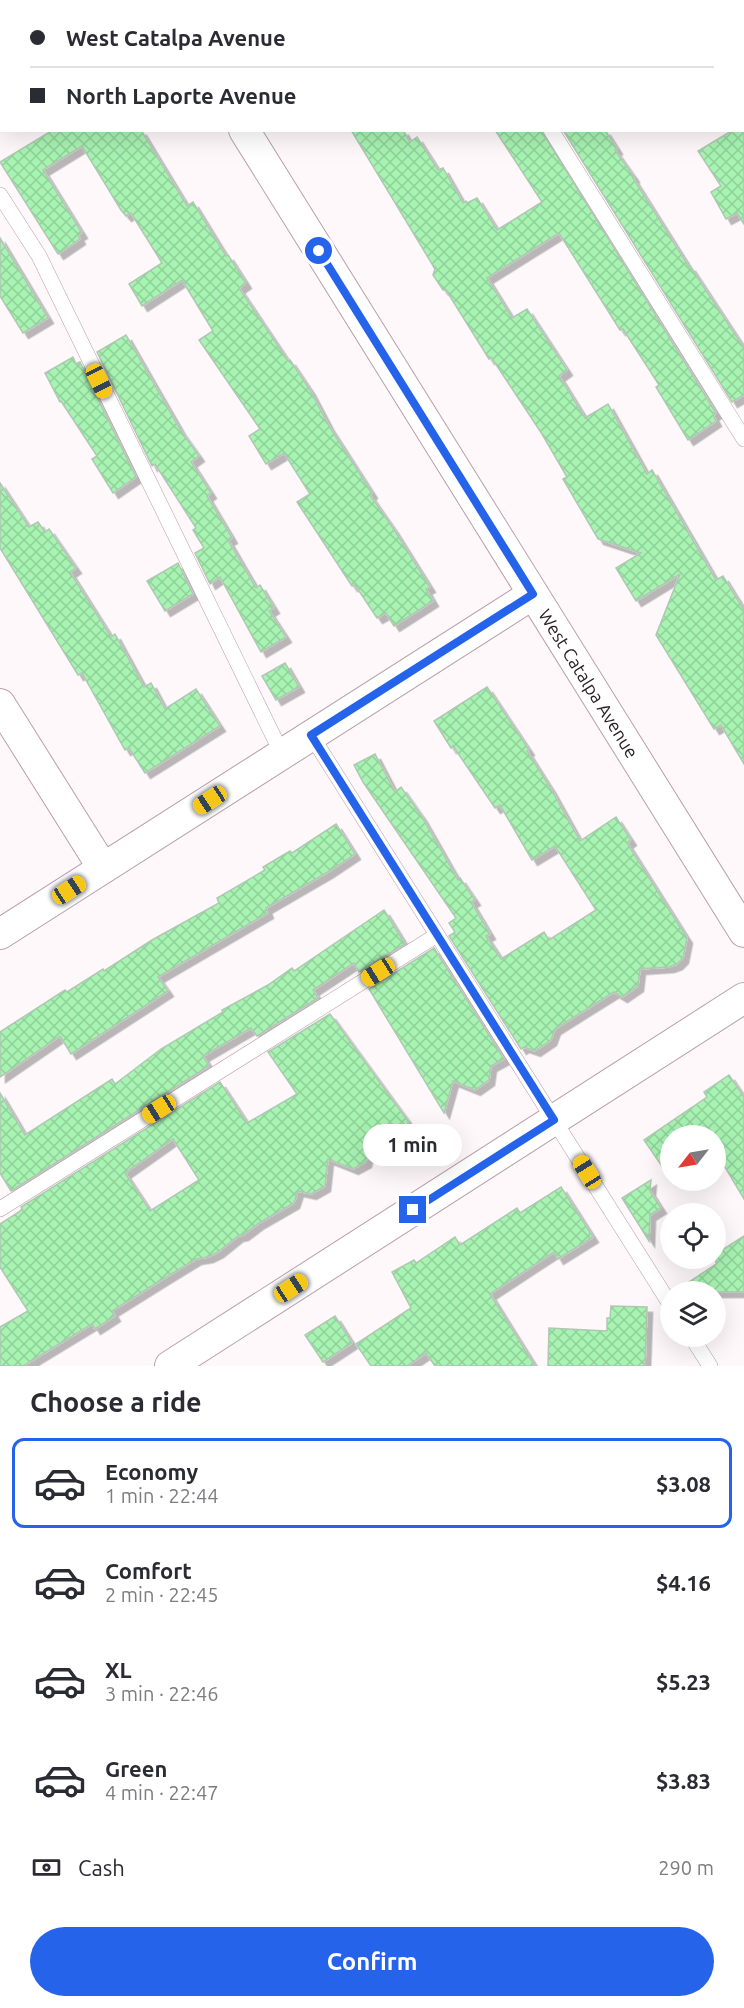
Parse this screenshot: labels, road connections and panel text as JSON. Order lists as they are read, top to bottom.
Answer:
{
  "streets": {
    "street": ["West Catalpa Avenue"]
  },
  "north": "bottom left",
  "page": {
    "banner": ["West Catalpa Avenue", "North Laporte Avenue"],
    "bubble": "1 min",
    "heading": "Choose a ride",
    "list": [
      {
        "name": "Economy",
        "note": "1 min · 22:44",
        "value": "$3.08"
      },
      {
        "name": "Comfort",
        "note": "2 min · 22:45",
        "value": "$4.16"
      },
      {
        "name": "XL",
        "note": "3 min · 22:46",
        "value": "$5.23"
      },
      {
        "name": "Green",
        "note": "4 min · 22:47",
        "value": "$3.83"
      }
    ],
    "pay": ["Cash", "290 m"],
    "buttons": "Confirm"
  }
}
